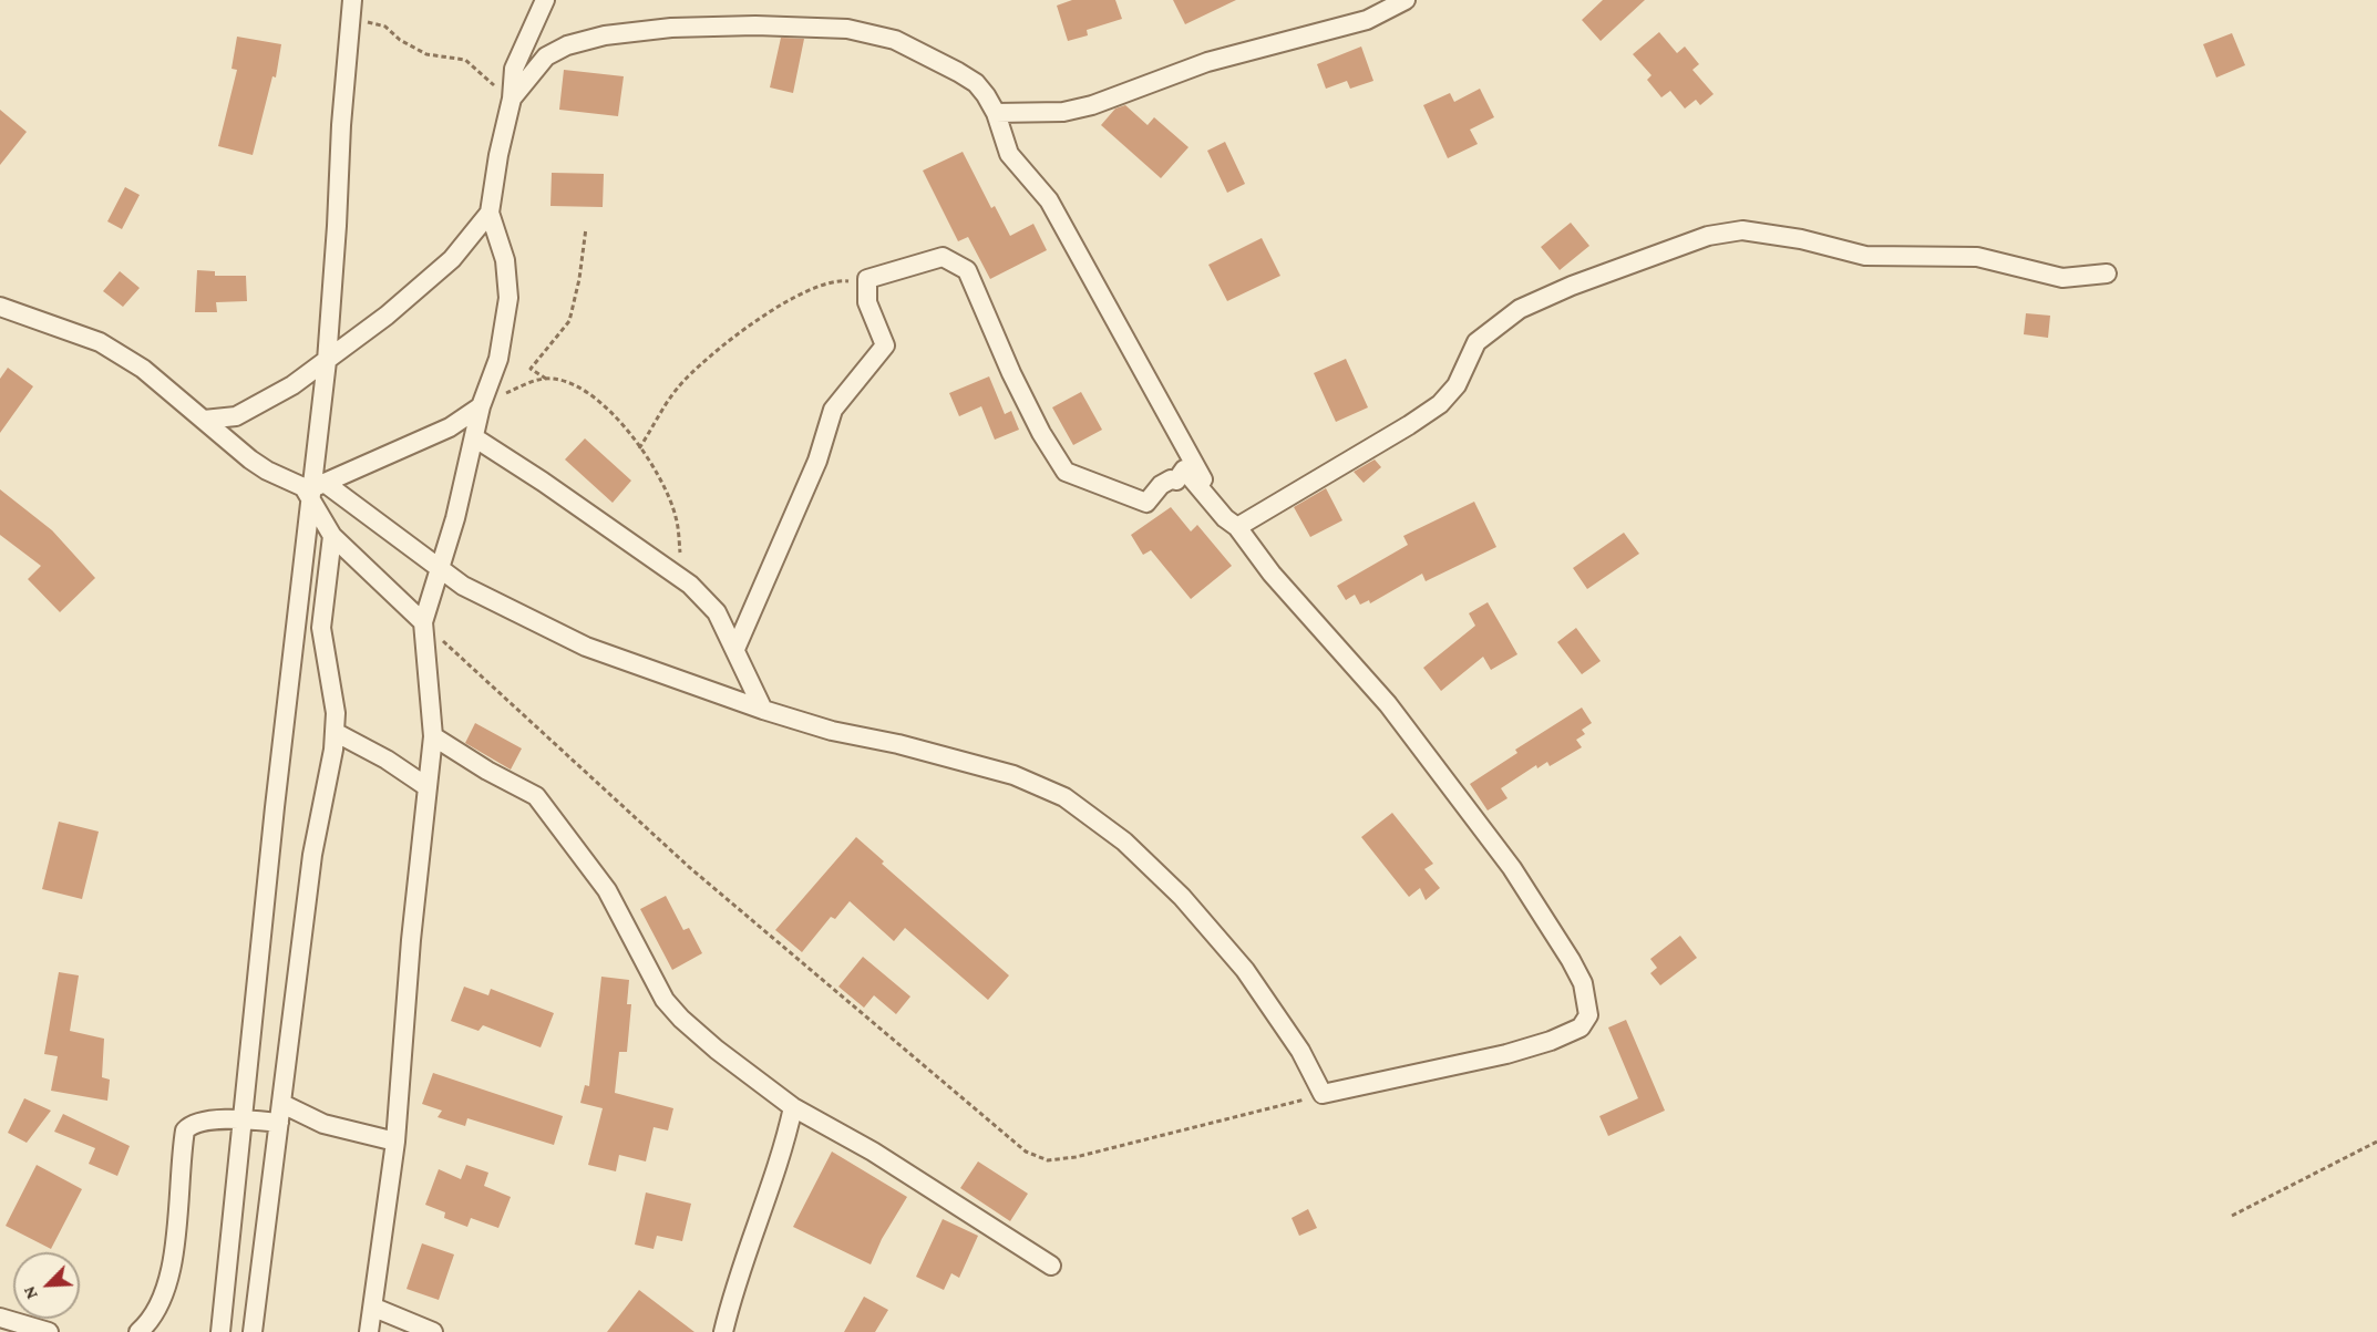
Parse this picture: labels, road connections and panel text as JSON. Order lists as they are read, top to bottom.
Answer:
{
  "north": "bottom left"
}
